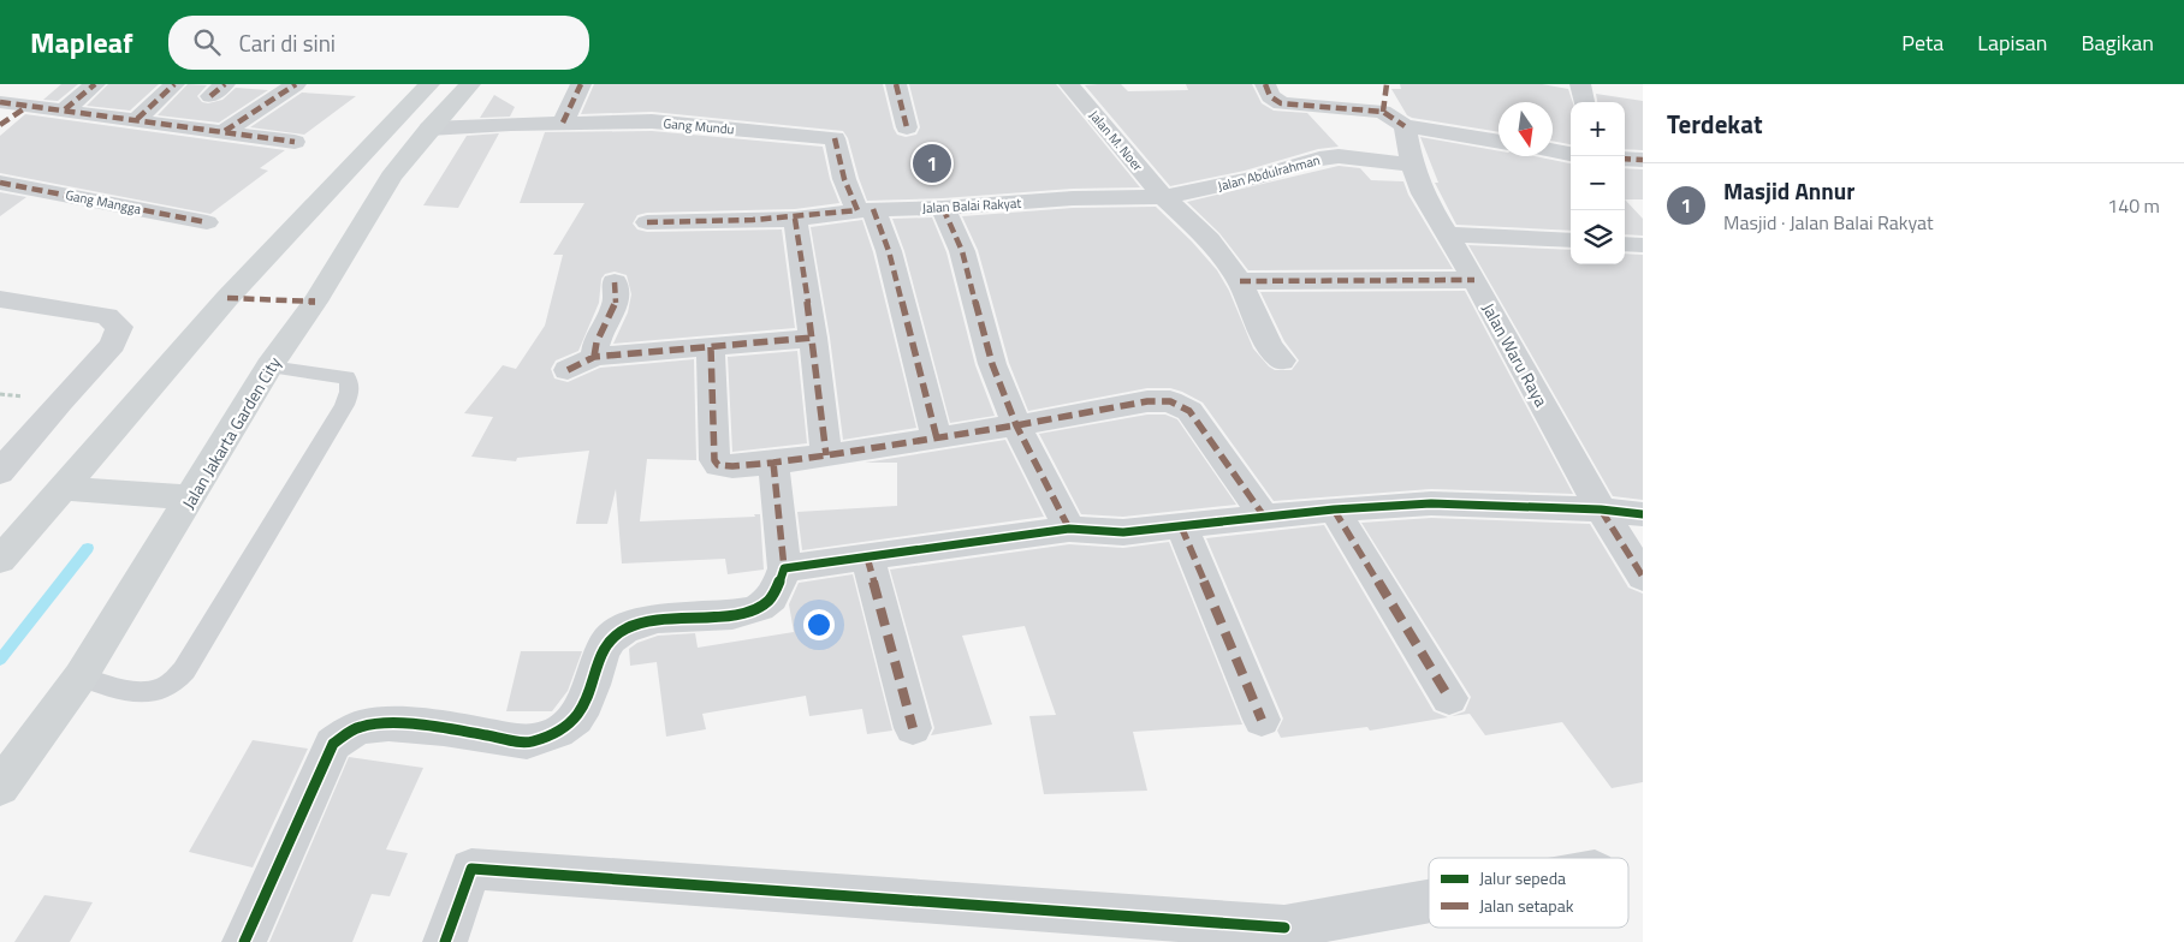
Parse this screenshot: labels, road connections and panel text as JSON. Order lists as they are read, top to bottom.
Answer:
{
  "streets": {
    "street": [
      "Gang Mundu",
      "Jalan M. Noer",
      "Jalan Abdulrahman",
      "Gang Mangga",
      "Jalan Balai Rakyat",
      "Jalan Waru Raya",
      "Jalan Jakarta Garden City"
    ]
  },
  "crossings": [
    ["Gang Mundu", "Jalan Balai Rakyat"],
    ["Gang Mundu", "Jalan Jakarta Garden City"],
    ["Jalan M. Noer", "Jalan Abdulrahman"],
    ["Jalan M. Noer", "Jalan Balai Rakyat"],
    ["Jalan Abdulrahman", "Jalan Balai Rakyat"],
    ["Jalan Abdulrahman", "Jalan Waru Raya"]
  ],
  "legend": ["Jalur sepeda", "Jalan setapak"],
  "north": "bottom",
  "page": {
    "header": "Mapleaf",
    "search": "Cari di sini",
    "nav": ["Peta", "Lapisan", "Bagikan"],
    "heading": "Terdekat",
    "map_buttons": ["+", "−"],
    "pins": "1",
    "list": [
      {
        "mark": "1",
        "name": "Masjid Annur",
        "note": "Masjid · Jalan Balai Rakyat",
        "value": "140 m"
      }
    ]
  }
}
